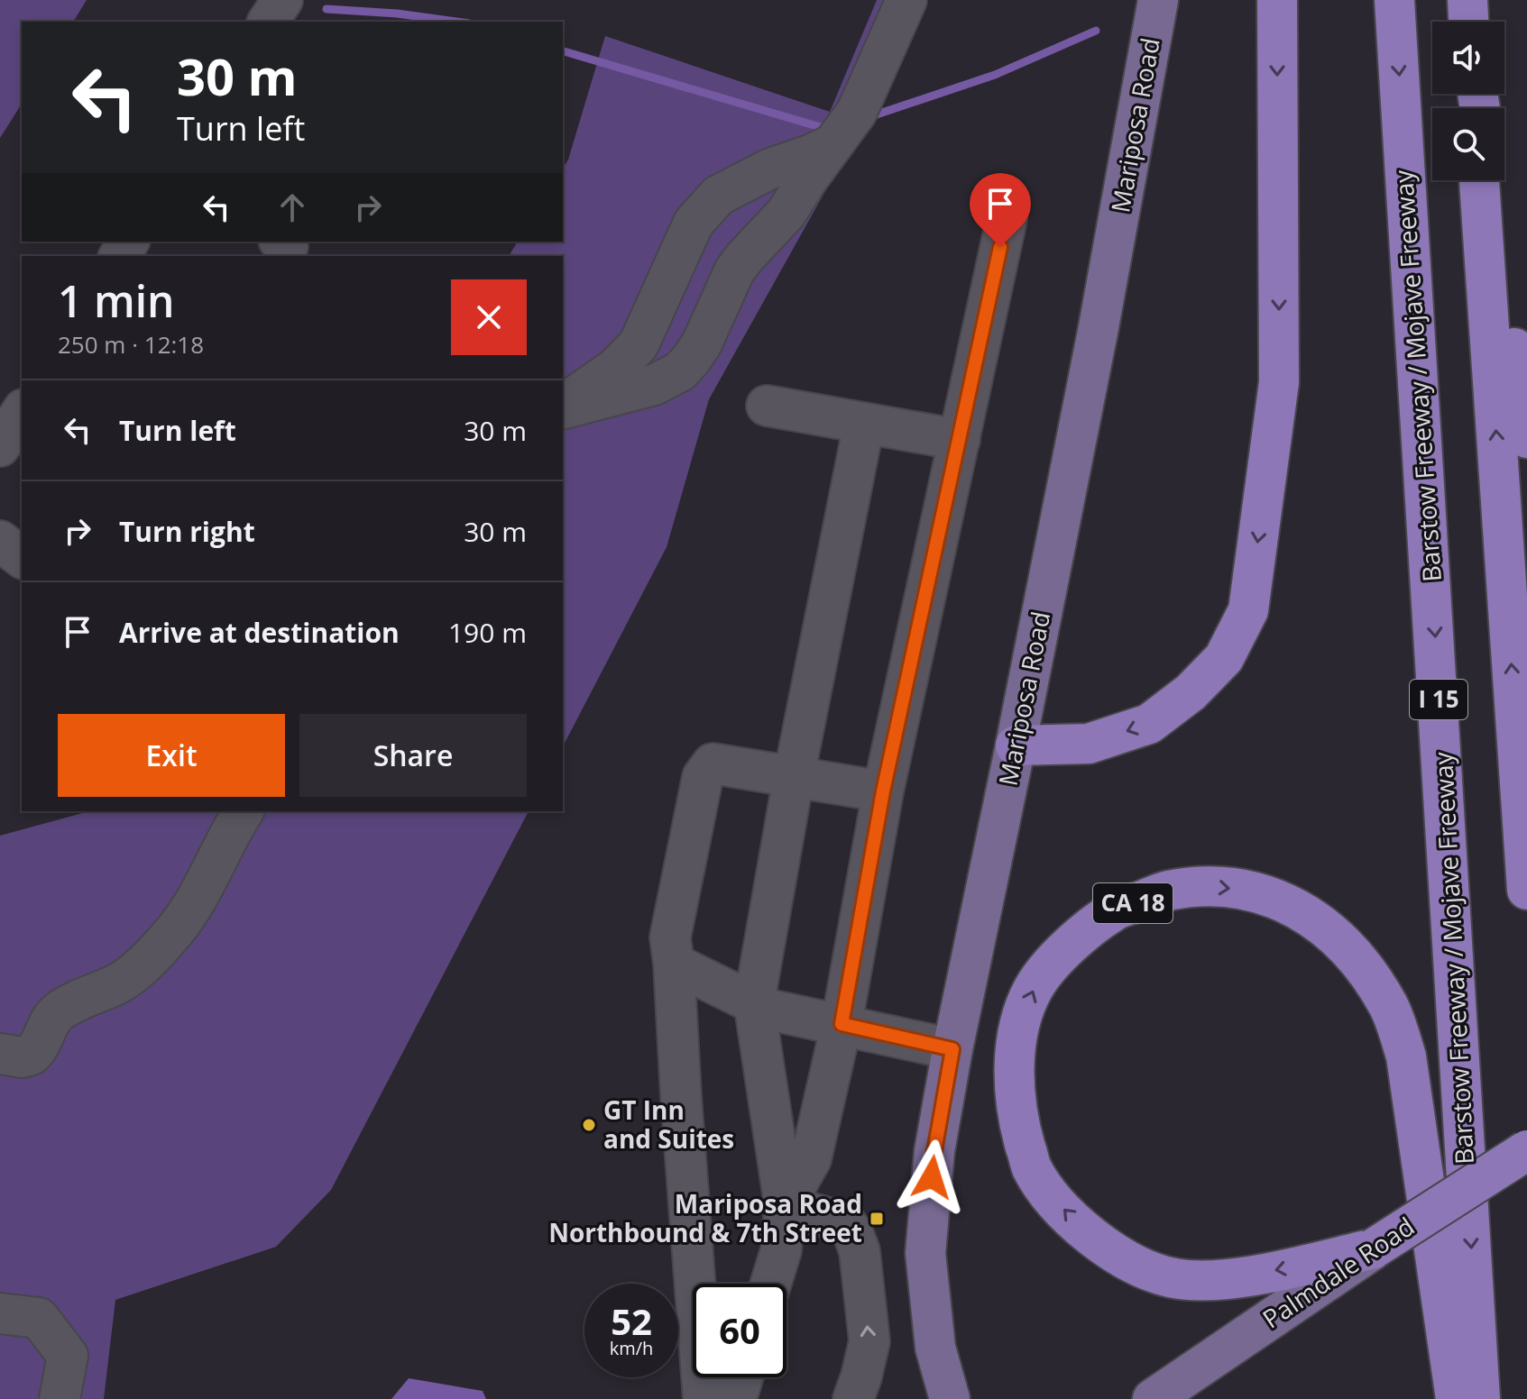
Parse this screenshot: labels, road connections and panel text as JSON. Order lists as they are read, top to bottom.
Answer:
{
  "streets": {
    "highway": [
      "Barstow Freeway / Mojave Freeway",
      "I 15",
      "CA 18",
      "Palmdale Road"
    ],
    "main road": ["Mariposa Road"]
  },
  "crossings": [
    ["CA 18", "Palmdale Road"]
  ],
  "places": {
    "other": ["GT Inn and Suites"],
    "transit": ["Mariposa Road Northbound & 7th Street"]
  },
  "page": {
    "turn": ["30 m", "Turn left"],
    "heading": ["1 min", "250 m · 12:18"],
    "list": [
      {
        "name": "Turn left",
        "value": "30 m"
      },
      {
        "name": "Turn right",
        "value": "30 m"
      },
      {
        "name": "Arrive at destination",
        "value": "190 m"
      }
    ],
    "buttons": ["Exit", "Share"],
    "speed": "52 km/h",
    "limit": "60"
  }
}
